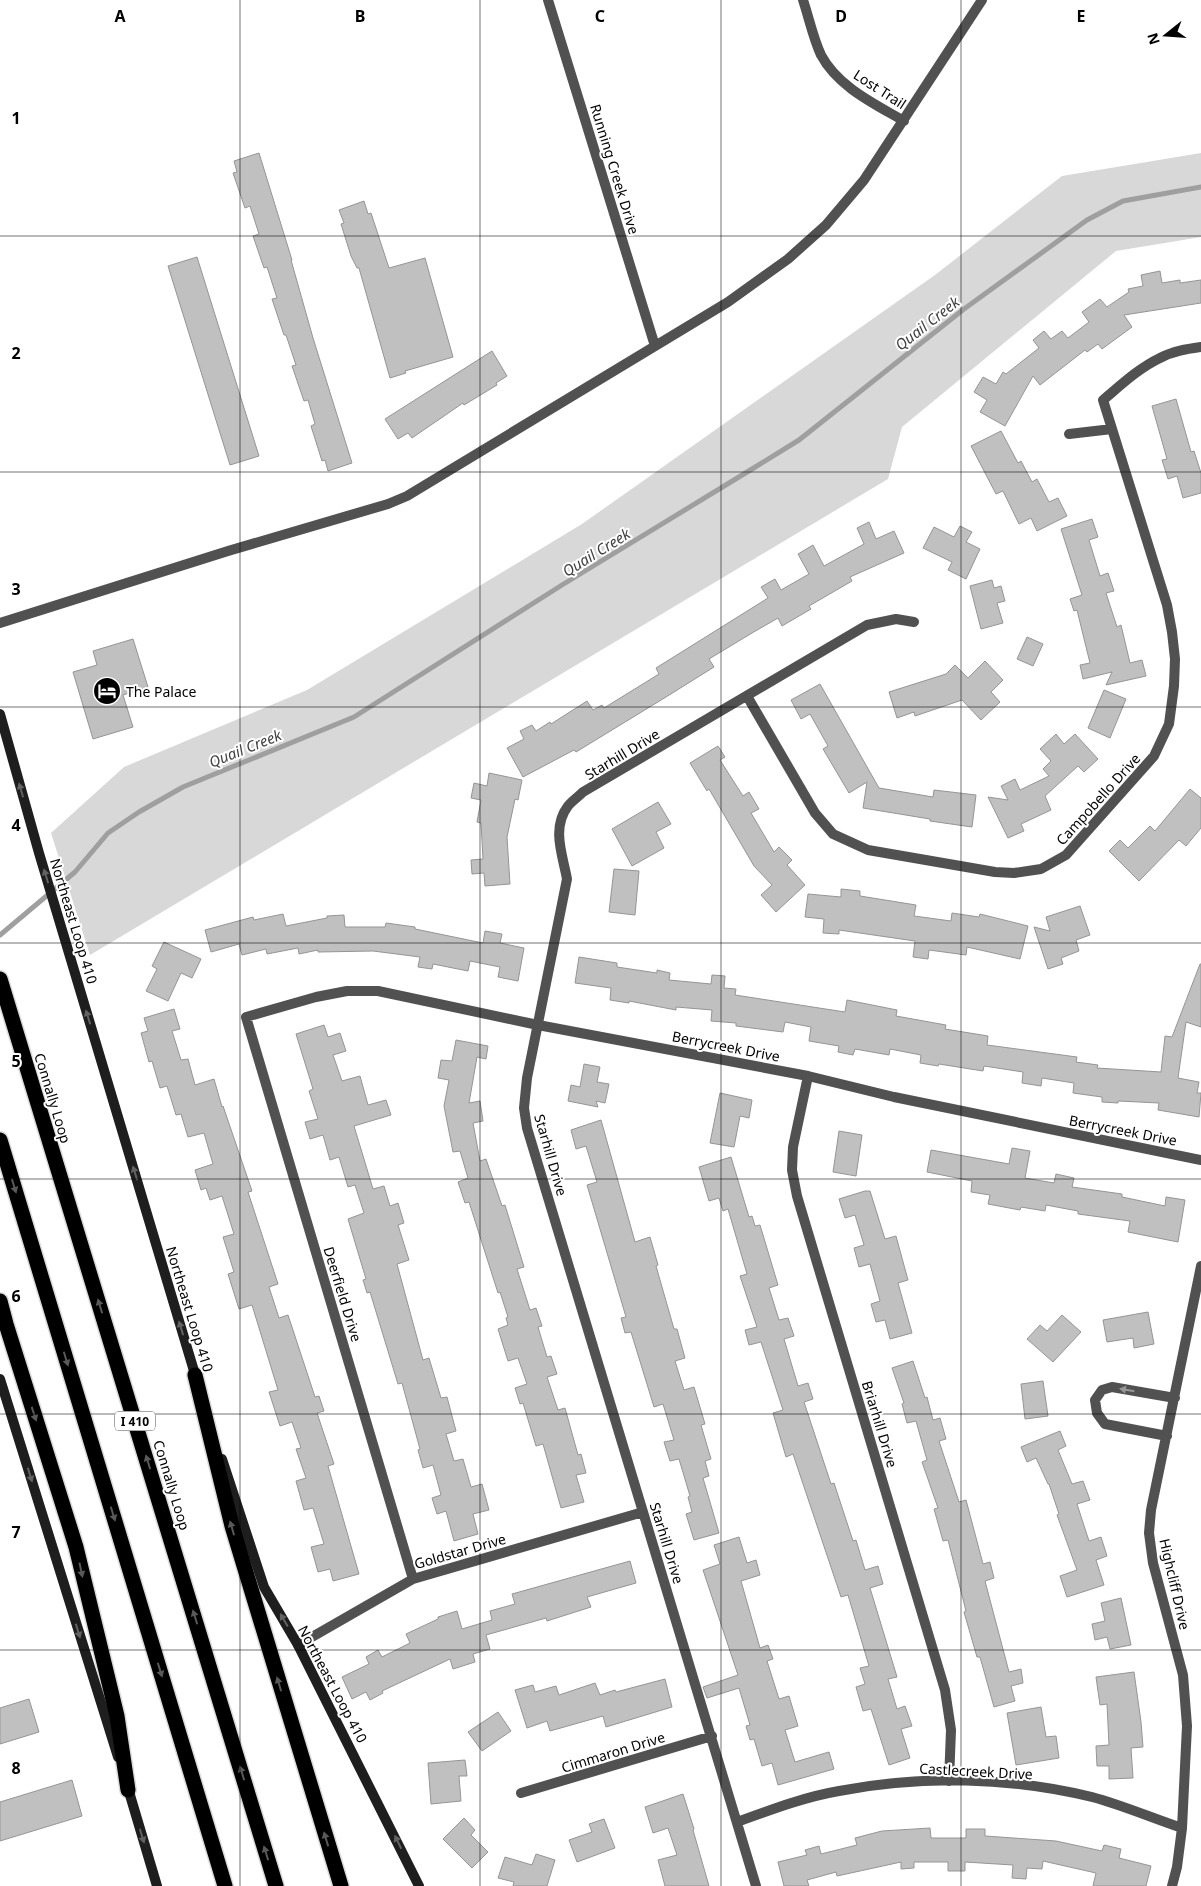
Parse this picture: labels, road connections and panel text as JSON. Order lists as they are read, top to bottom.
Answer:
{
  "streets": {
    "highway": ["Connally Loop", "I 410"],
    "main road": ["Northeast Loop 410"],
    "street": [
      "Lost Trail",
      "Running Creek Drive",
      "Starhill Drive",
      "Campobello Drive",
      "Berrycreek Drive",
      "Deerfield Drive",
      "Briarhill Drive",
      "Goldstar Drive",
      "Highcliff Drive",
      "Cimmaron Drive",
      "Castlecreek Drive"
    ]
  },
  "crossings": [
    ["Starhill Drive", "Campobello Drive"],
    ["Starhill Drive", "Berrycreek Drive"],
    ["Starhill Drive", "Goldstar Drive"],
    ["Starhill Drive", "Cimmaron Drive"],
    ["Starhill Drive", "Castlecreek Drive"],
    ["Northeast Loop 410", "Goldstar Drive"],
    ["Berrycreek Drive", "Deerfield Drive"],
    ["Berrycreek Drive", "Briarhill Drive"],
    ["Deerfield Drive", "Goldstar Drive"],
    ["Briarhill Drive", "Castlecreek Drive"],
    ["Highcliff Drive", "Castlecreek Drive"]
  ],
  "one_way": ["Northeast Loop 410"],
  "water": ["Quail Creek"],
  "places": {
    "hotel": ["The Palace"]
  },
  "north": "left",
  "grid": {
    "columns": [
      "A",
      "B",
      "C",
      "D",
      "E"
    ],
    "rows": [
      "1",
      "2",
      "3",
      "4",
      "5",
      "6",
      "7",
      "8"
    ]
  }
}
